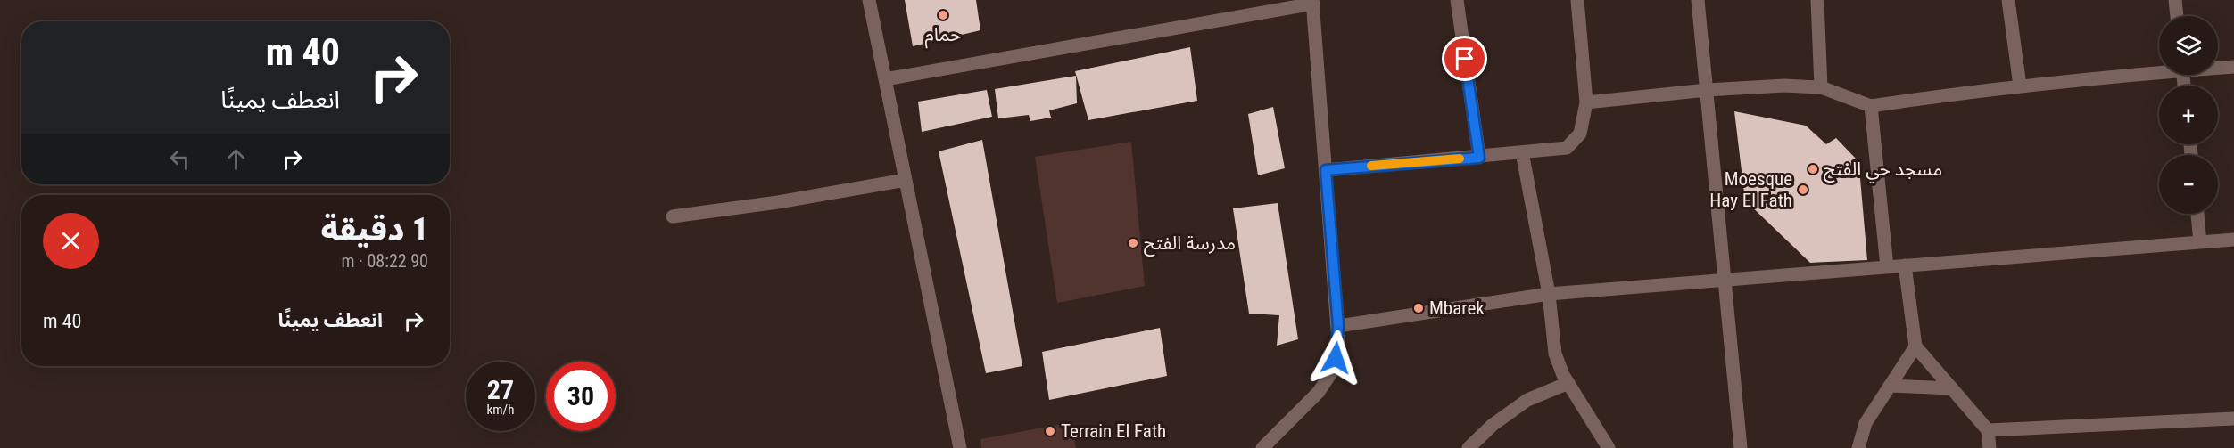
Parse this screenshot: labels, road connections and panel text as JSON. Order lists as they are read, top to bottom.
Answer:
{
  "places": [
    "حمام",
    "مسجد حي الفتح",
    "Moesque Hay El Fath",
    "مدرسة الفتح",
    "Mbarek",
    "Terrain El Fath"
  ],
  "page": {
    "map_buttons": ["+", "−"],
    "turn": ["40 m", "انعطف يمينًا"],
    "heading": ["1 دقيقة", "90 m · 08:22"],
    "list": [
      {
        "name": "انعطف يمينًا",
        "value": "40 m"
      }
    ],
    "speed": "27 km/h",
    "limit": "30"
  }
}
